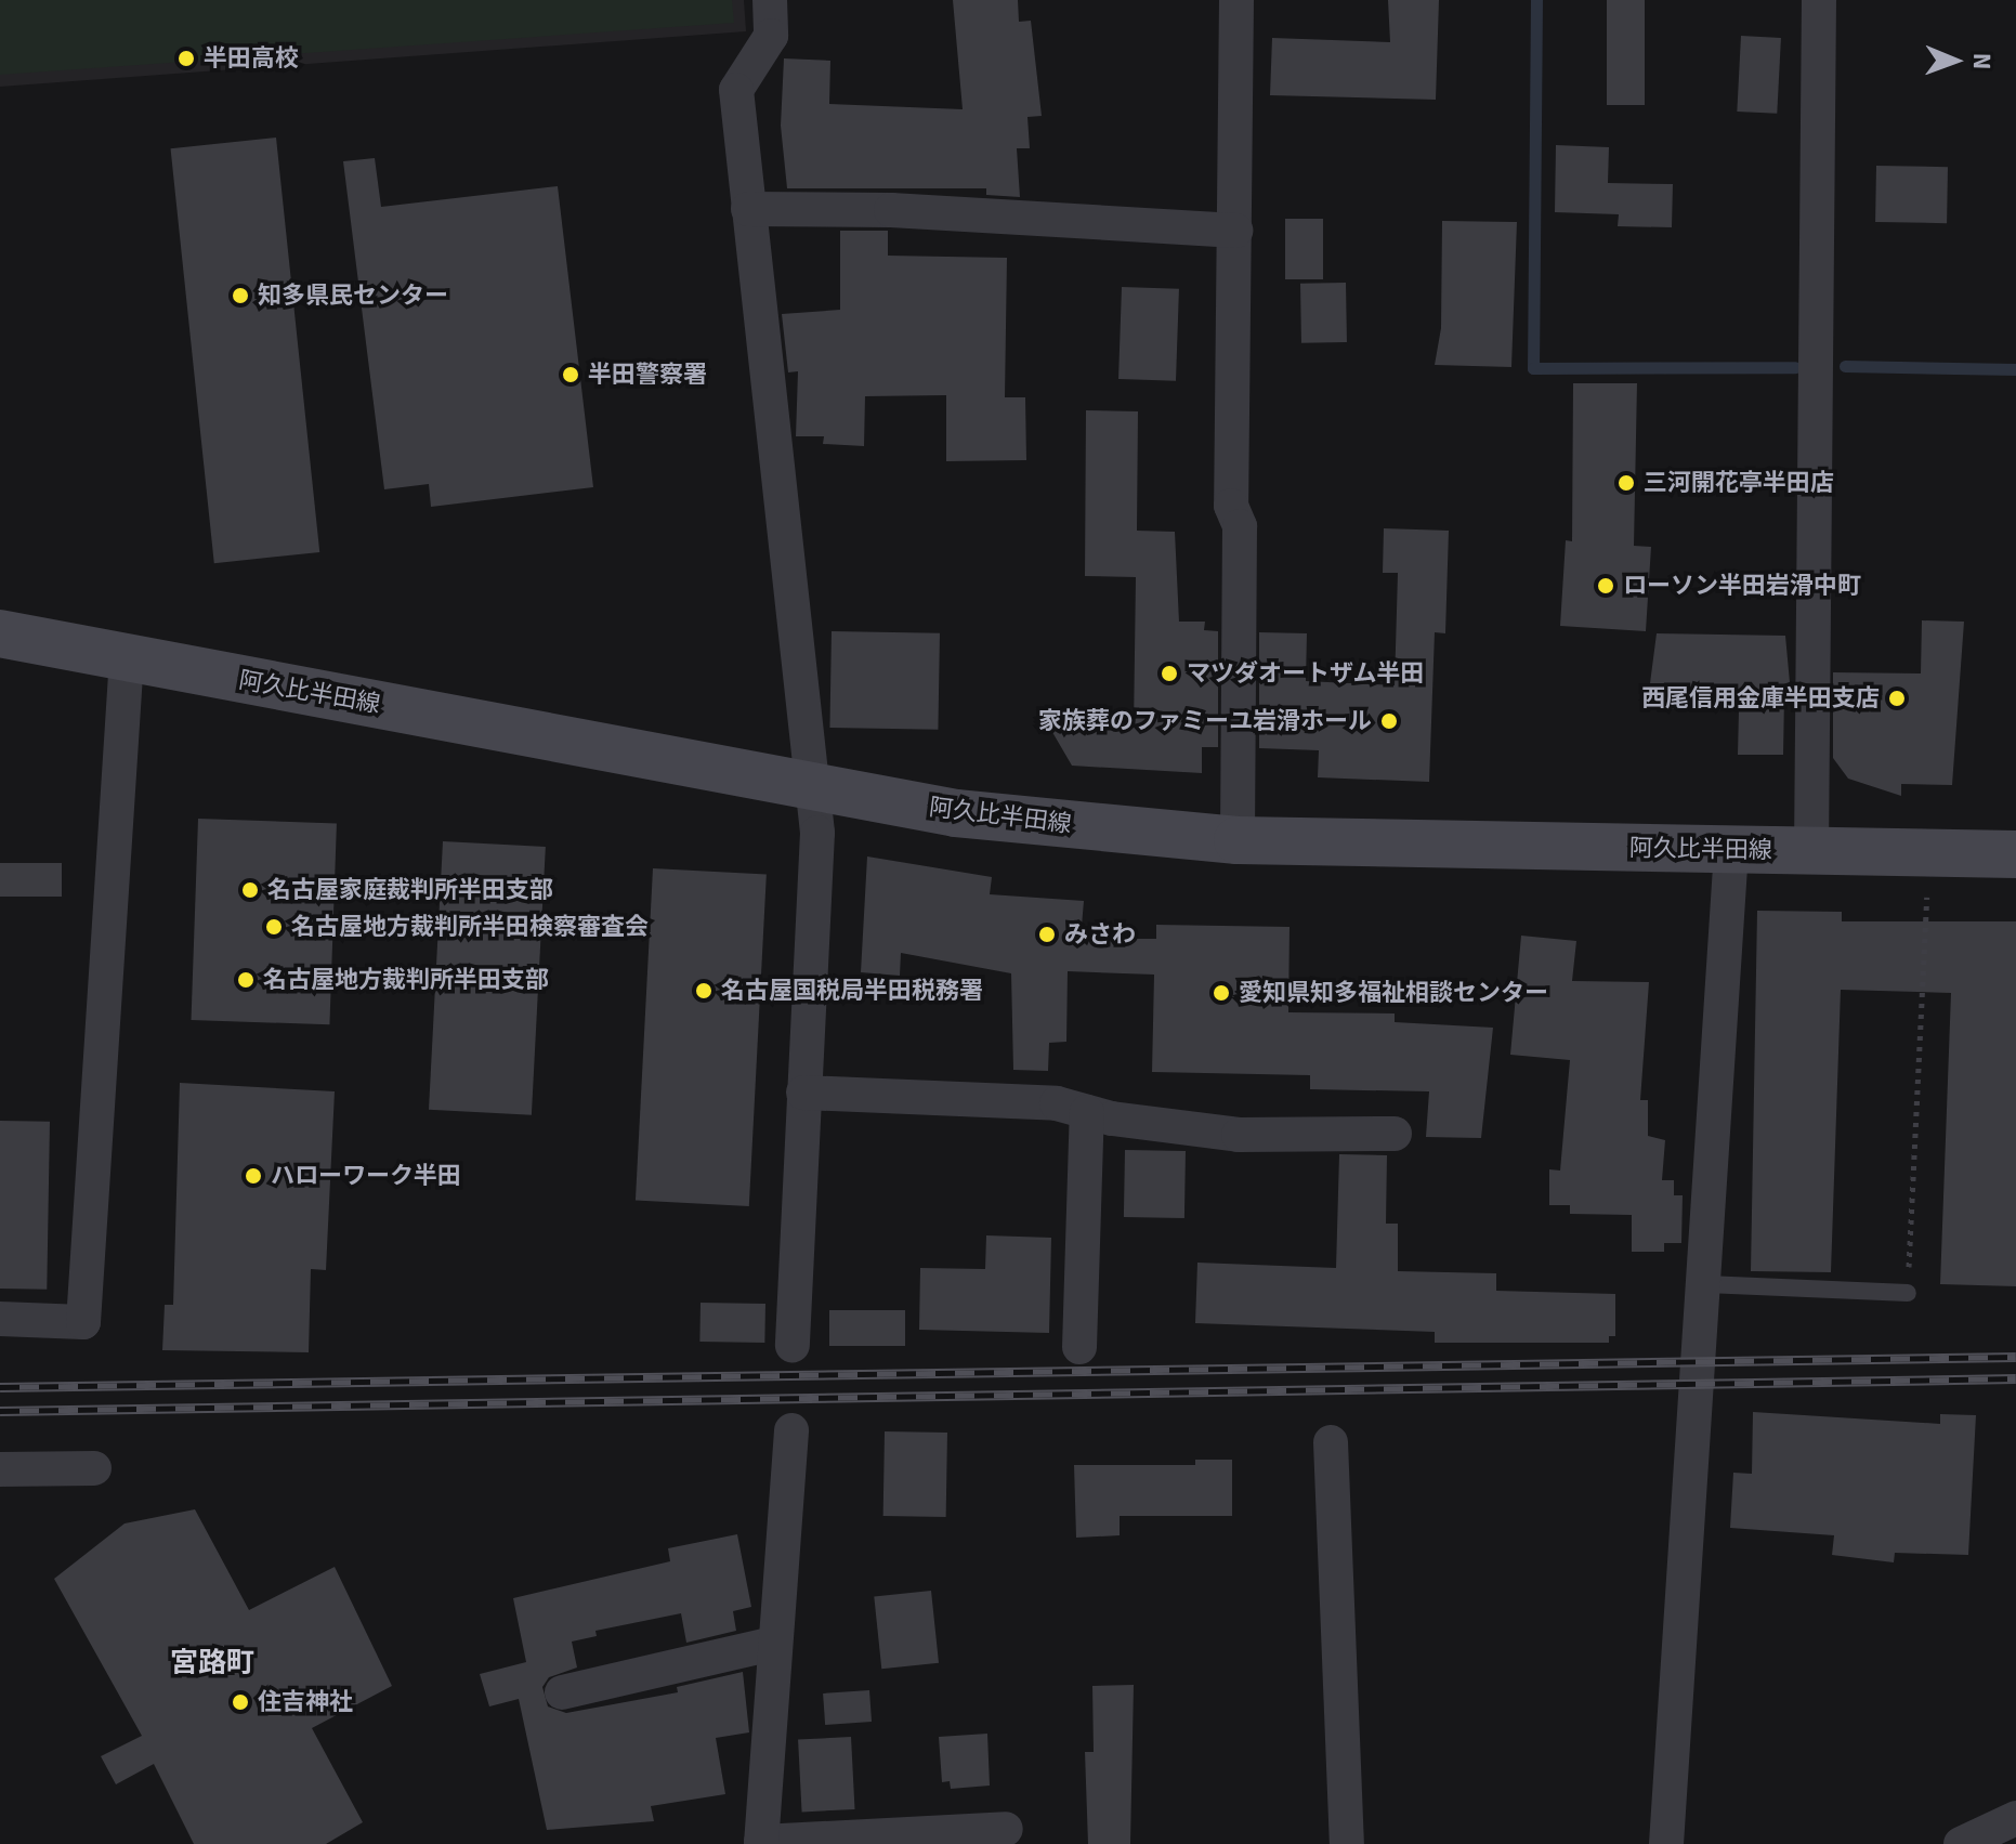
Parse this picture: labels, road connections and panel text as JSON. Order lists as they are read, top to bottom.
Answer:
{
  "streets": {
    "main road": ["阿久比半田線"]
  },
  "districts": ["宮路町"],
  "places": [
    "半田高校",
    "知多県民センター",
    "半田警察署",
    "三河開花亭半田店",
    "ローソン半田岩滑中町",
    "マツダオートザム半田",
    "西尾信用金庫半田支店",
    "家族葬のファミーユ岩滑ホール",
    "名古屋家庭裁判所半田支部",
    "名古屋地方裁判所半田検察審査会",
    "みさわ",
    "名古屋地方裁判所半田支部",
    "名古屋国税局半田税務署",
    "愛知県知多福祉相談センター",
    "ハローワーク半田",
    "住吉神社"
  ],
  "north": "right"
}
